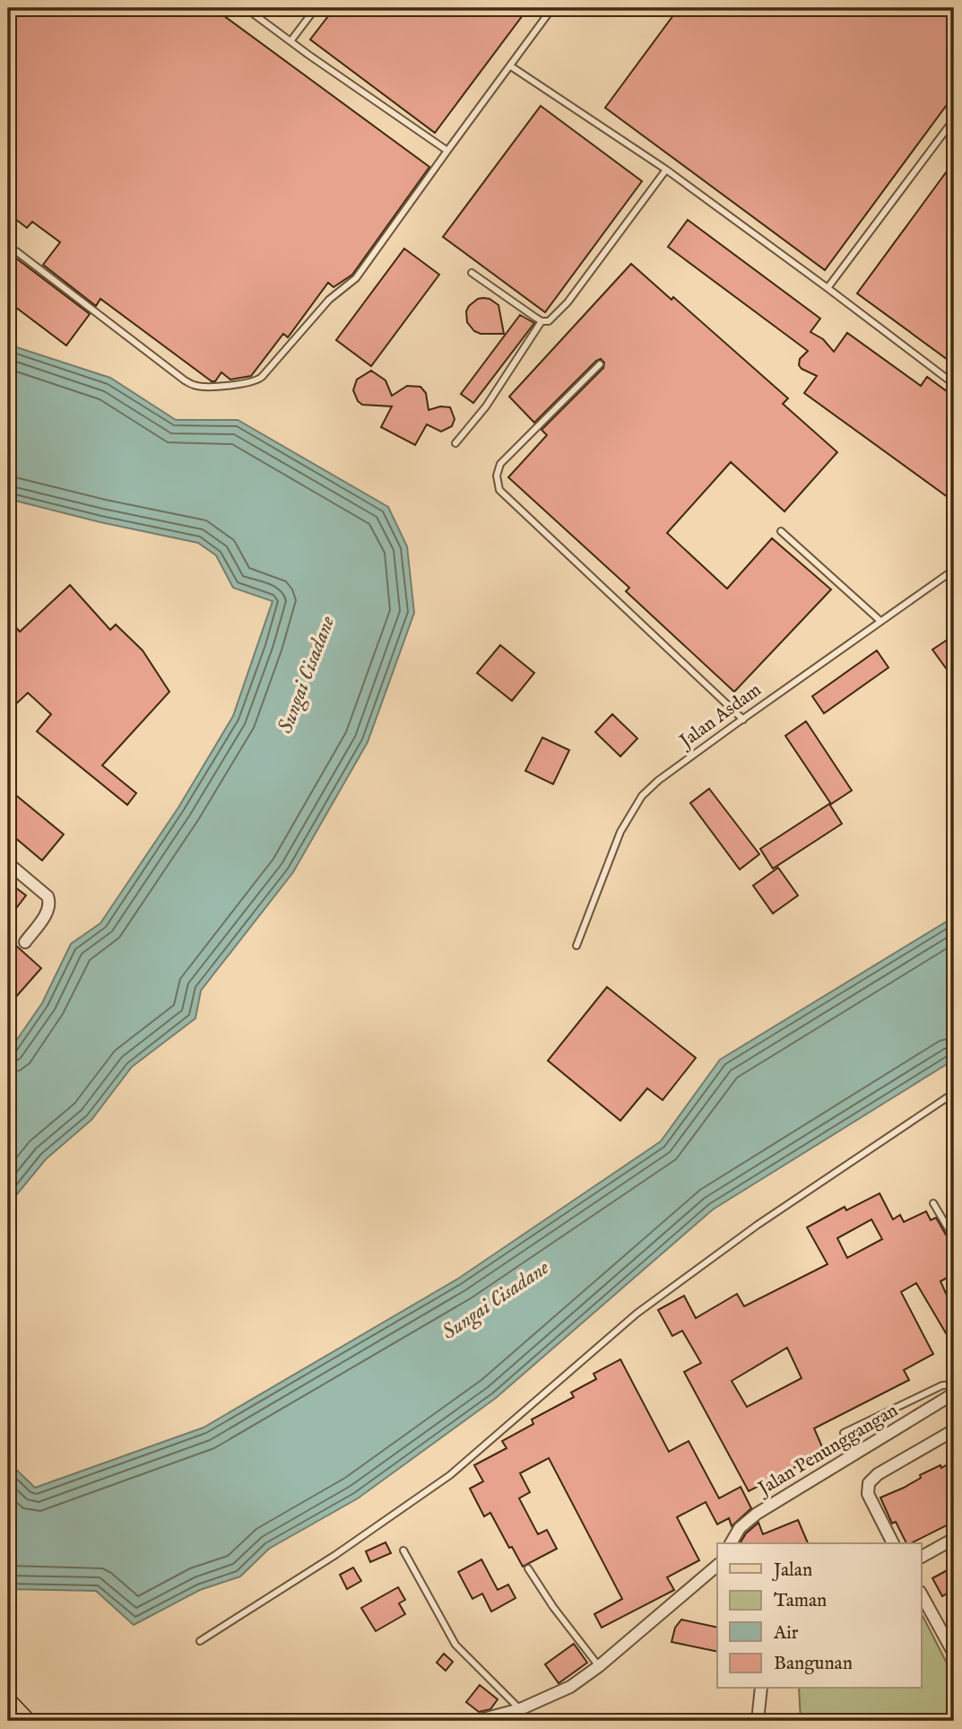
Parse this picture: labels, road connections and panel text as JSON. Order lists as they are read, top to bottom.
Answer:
{
  "streets": {
    "street": ["Jalan Penunggangan"],
    "lane": ["Jalan Asdam"]
  },
  "water": ["Sungai Cisadane"],
  "legend": [
    "Jalan",
    "Taman",
    "Air",
    "Bangunan"
  ]
}
